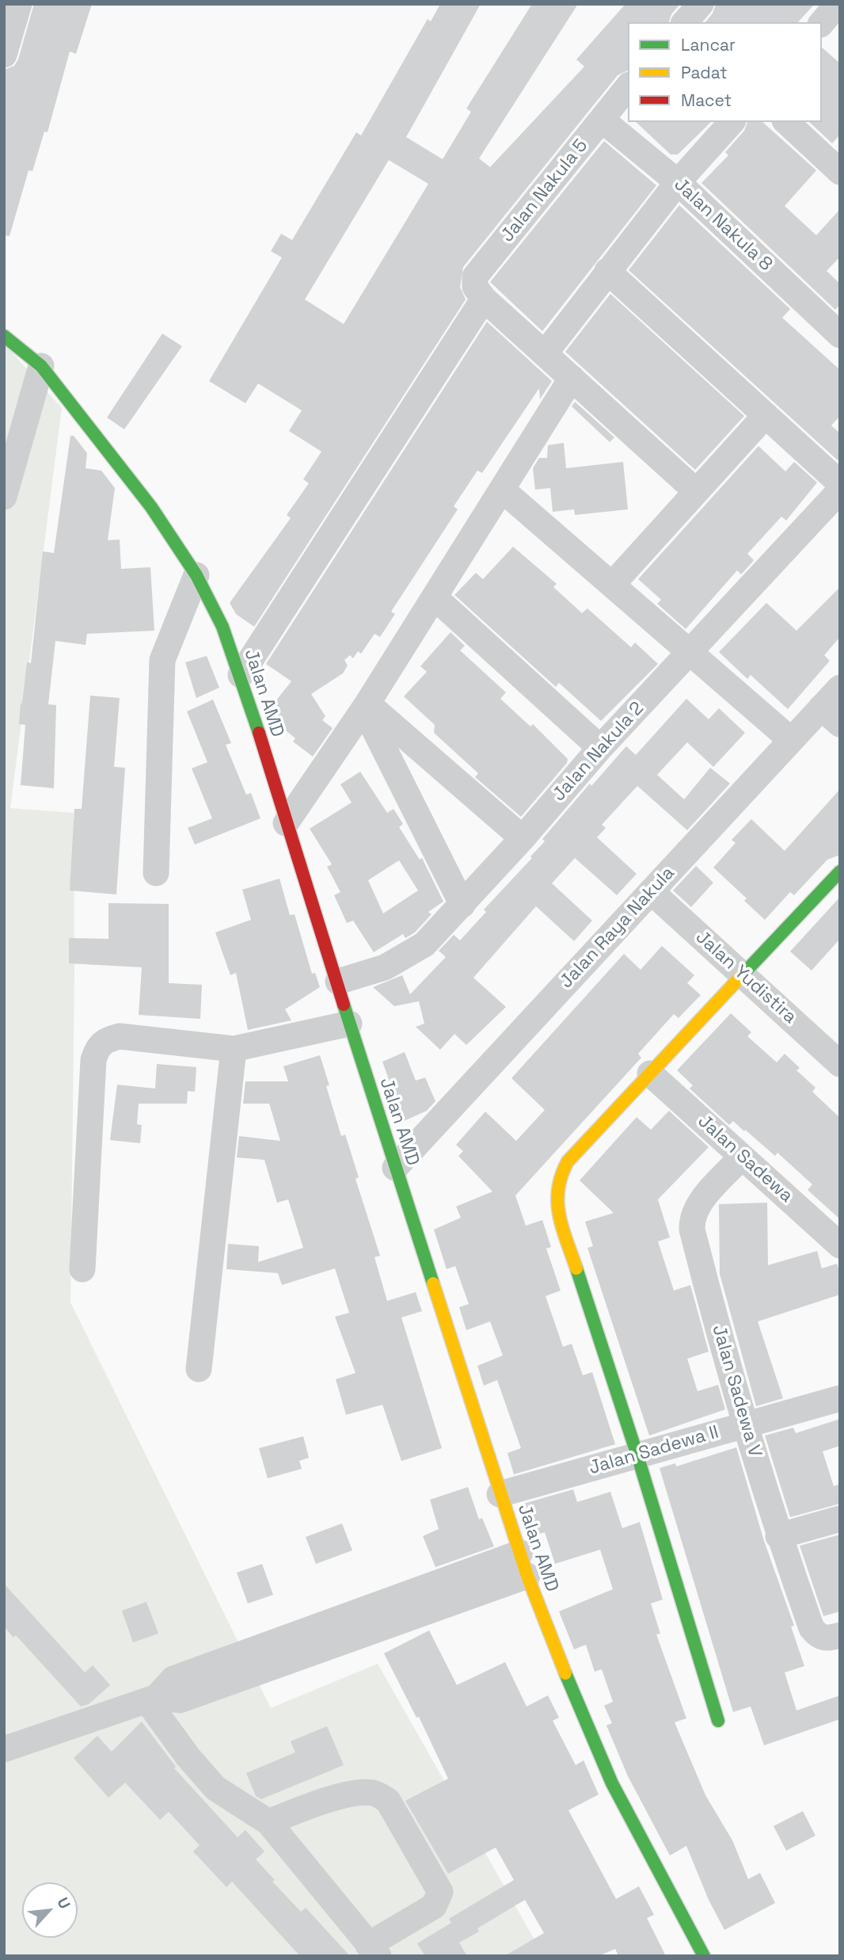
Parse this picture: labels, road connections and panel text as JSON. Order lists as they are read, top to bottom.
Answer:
{
  "streets": {
    "street": [
      "Jalan Nakula 5",
      "Jalan Nakula 8",
      "Jalan AMD",
      "Jalan Nakula 2",
      "Jalan Raya Nakula",
      "Jalan Yudistira",
      "Jalan Sadewa",
      "Jalan Sadewa V",
      "Jalan Sadewa II"
    ]
  },
  "crossings": [
    ["Jalan Nakula 5", "Jalan Nakula 8"],
    ["Jalan AMD", "Jalan Nakula 2"],
    ["Jalan AMD", "Jalan Raya Nakula"],
    ["Jalan AMD", "Jalan Sadewa II"],
    ["Jalan Raya Nakula", "Jalan Yudistira"],
    ["Jalan Sadewa", "Jalan Sadewa V"],
    ["Jalan Sadewa V", "Jalan Sadewa II"]
  ],
  "legend": ["Lancar", "Padat", "Macet"],
  "north": "top right"
}
